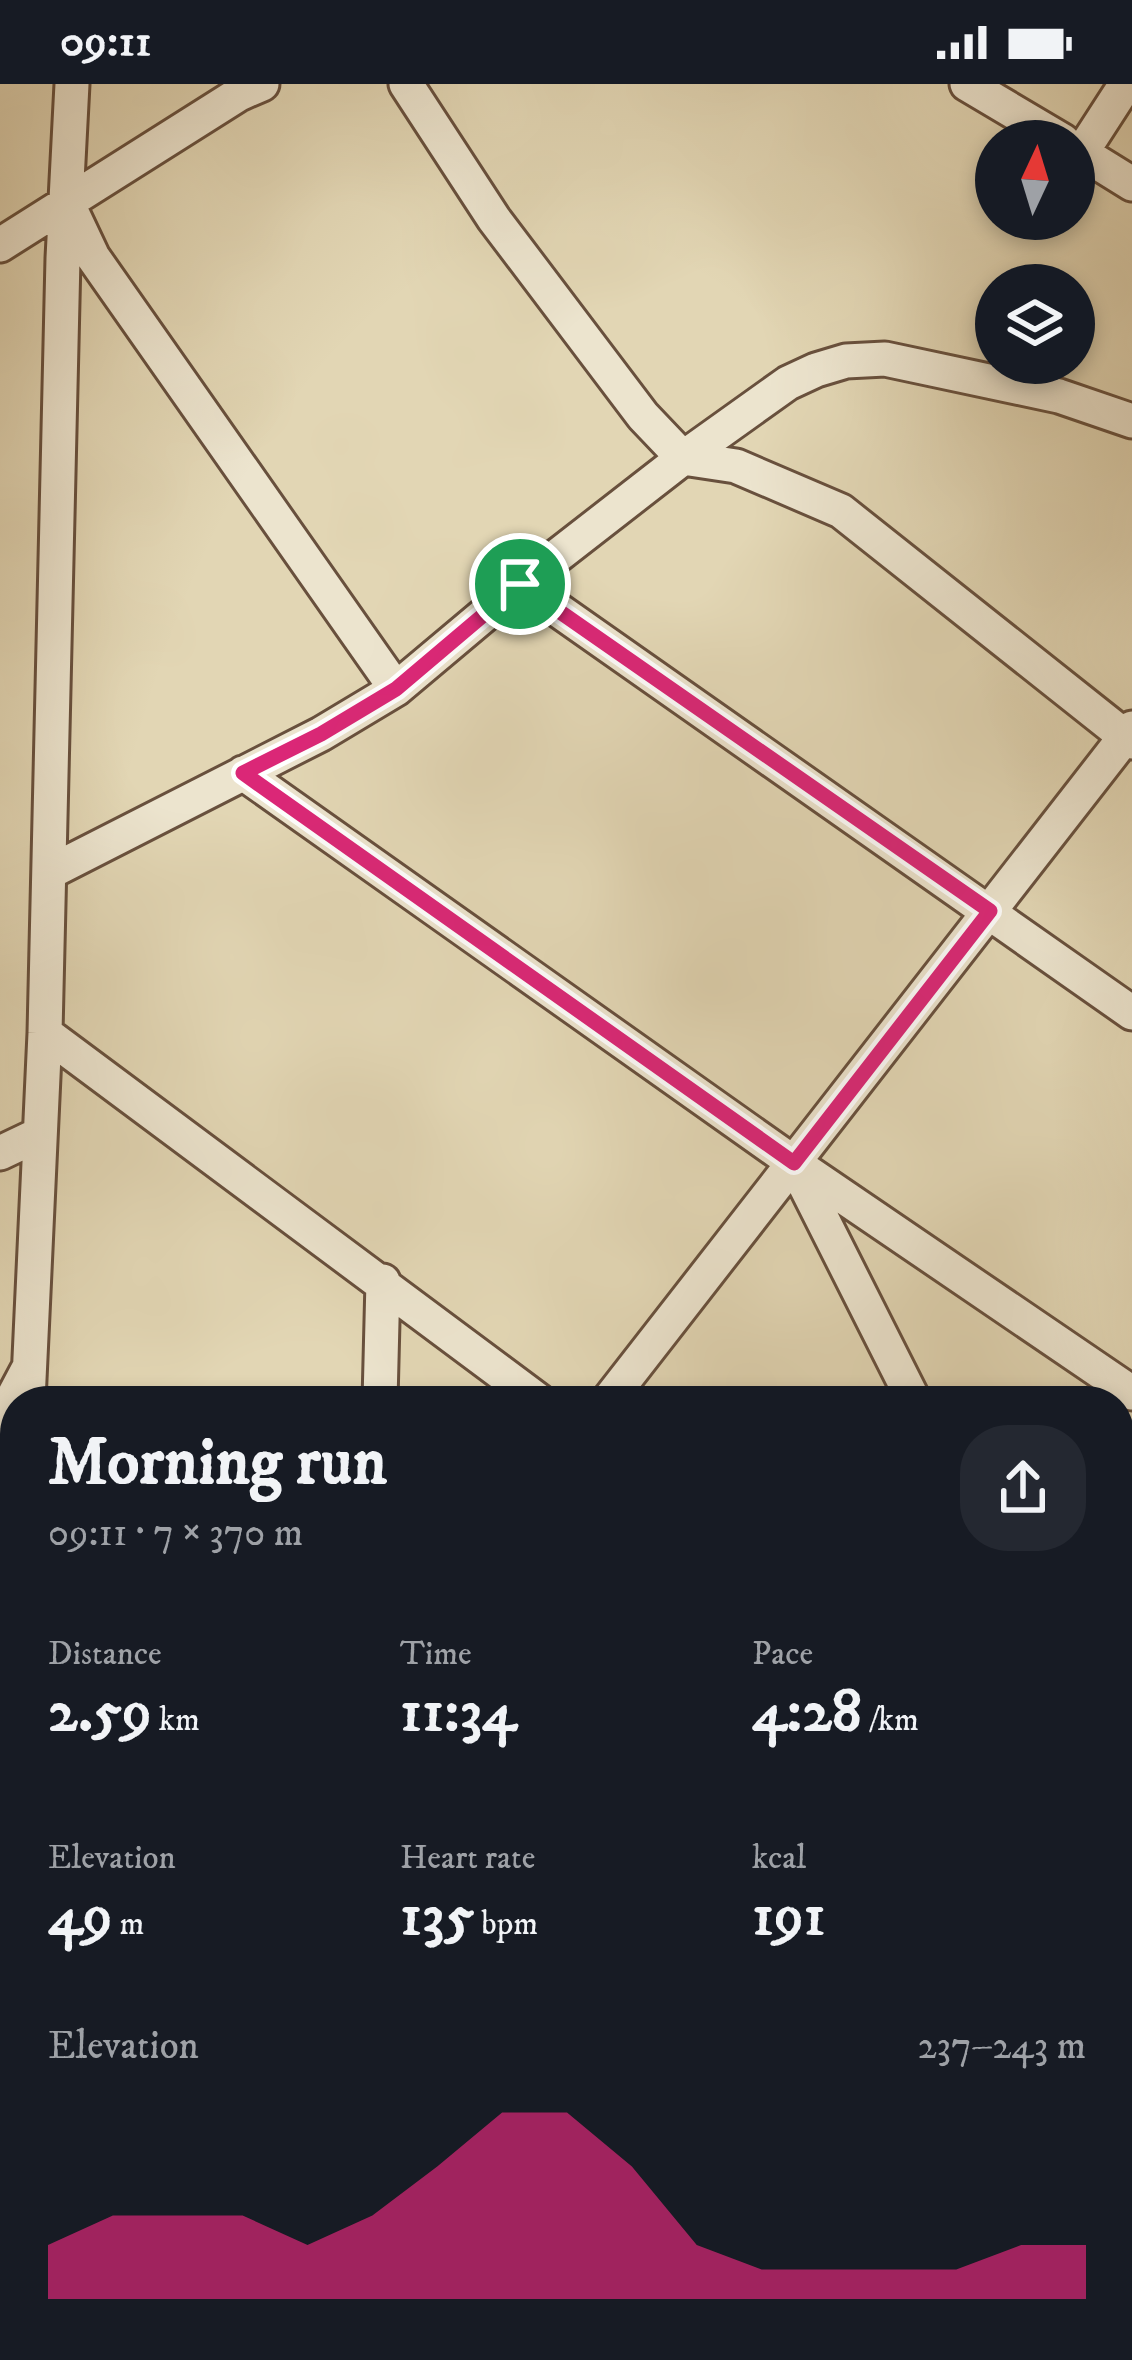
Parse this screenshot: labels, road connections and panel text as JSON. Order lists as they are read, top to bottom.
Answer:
{
  "north": "top",
  "page": {
    "status": "09:11",
    "heading": ["Morning run", "09:11 · 7 × 370 m"],
    "stats": [
      ["Distance", "2.59 km"],
      ["Time", "11:34"],
      ["Pace", "4:28 /km"],
      ["Elevation", "49 m"],
      ["Heart rate", "135 bpm"],
      ["kcal", "191"]
    ],
    "chart": ["Elevation", "237–243 m"]
  }
}
